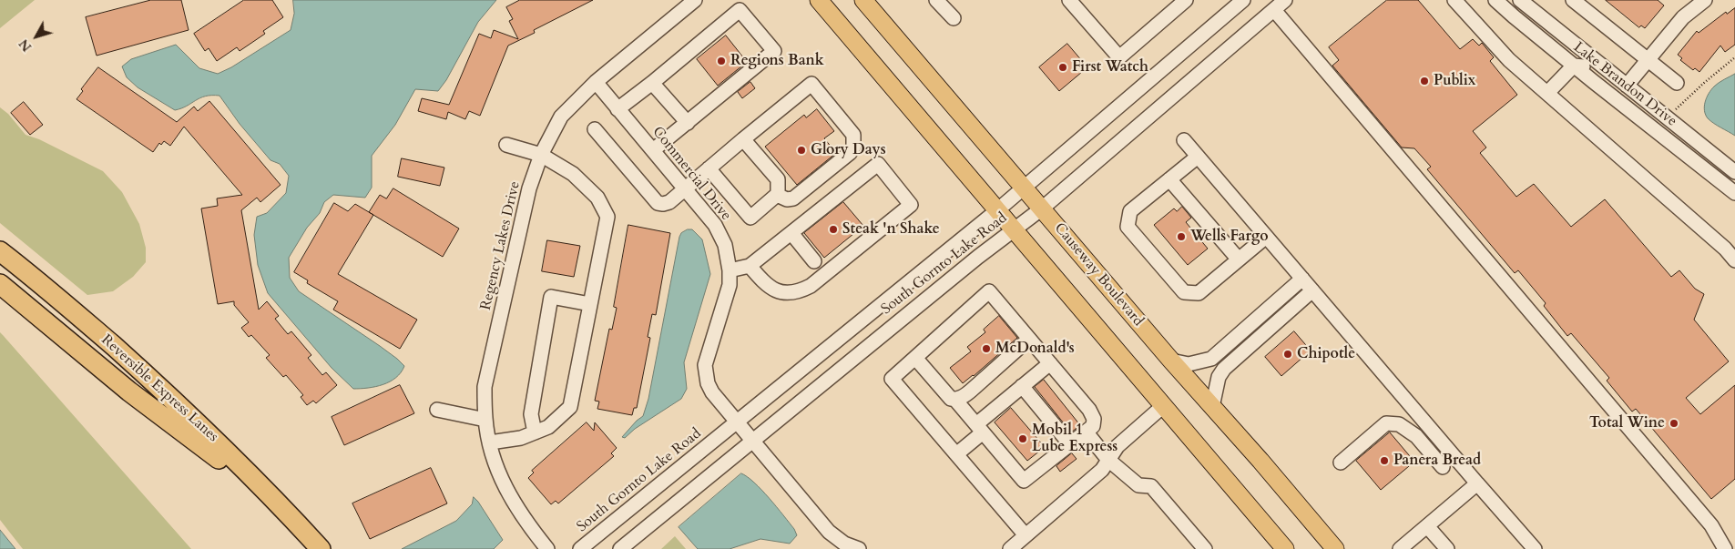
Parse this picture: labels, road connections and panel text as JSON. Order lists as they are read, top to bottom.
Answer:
{
  "streets": {
    "highway": ["Reversible Express Lanes"],
    "main road": ["Causeway Boulevard"],
    "street": [
      "Lake Brandon Drive",
      "Commercial Drive",
      "Regency Lakes Drive",
      "South Gornto Lake Road"
    ]
  },
  "crossings": [
    ["Commercial Drive", "Regency Lakes Drive"],
    ["Commercial Drive", "South Gornto Lake Road"],
    ["South Gornto Lake Road", "Causeway Boulevard"]
  ],
  "places": [
    "Regions Bank",
    "First Watch",
    "Publix",
    "Glory Days",
    "Steak 'n Shake",
    "Wells Fargo",
    "McDonald's",
    "Chipotle",
    "Total Wine",
    "Mobil 1 Lube Express",
    "Panera Bread"
  ],
  "north": "bottom left"
}
